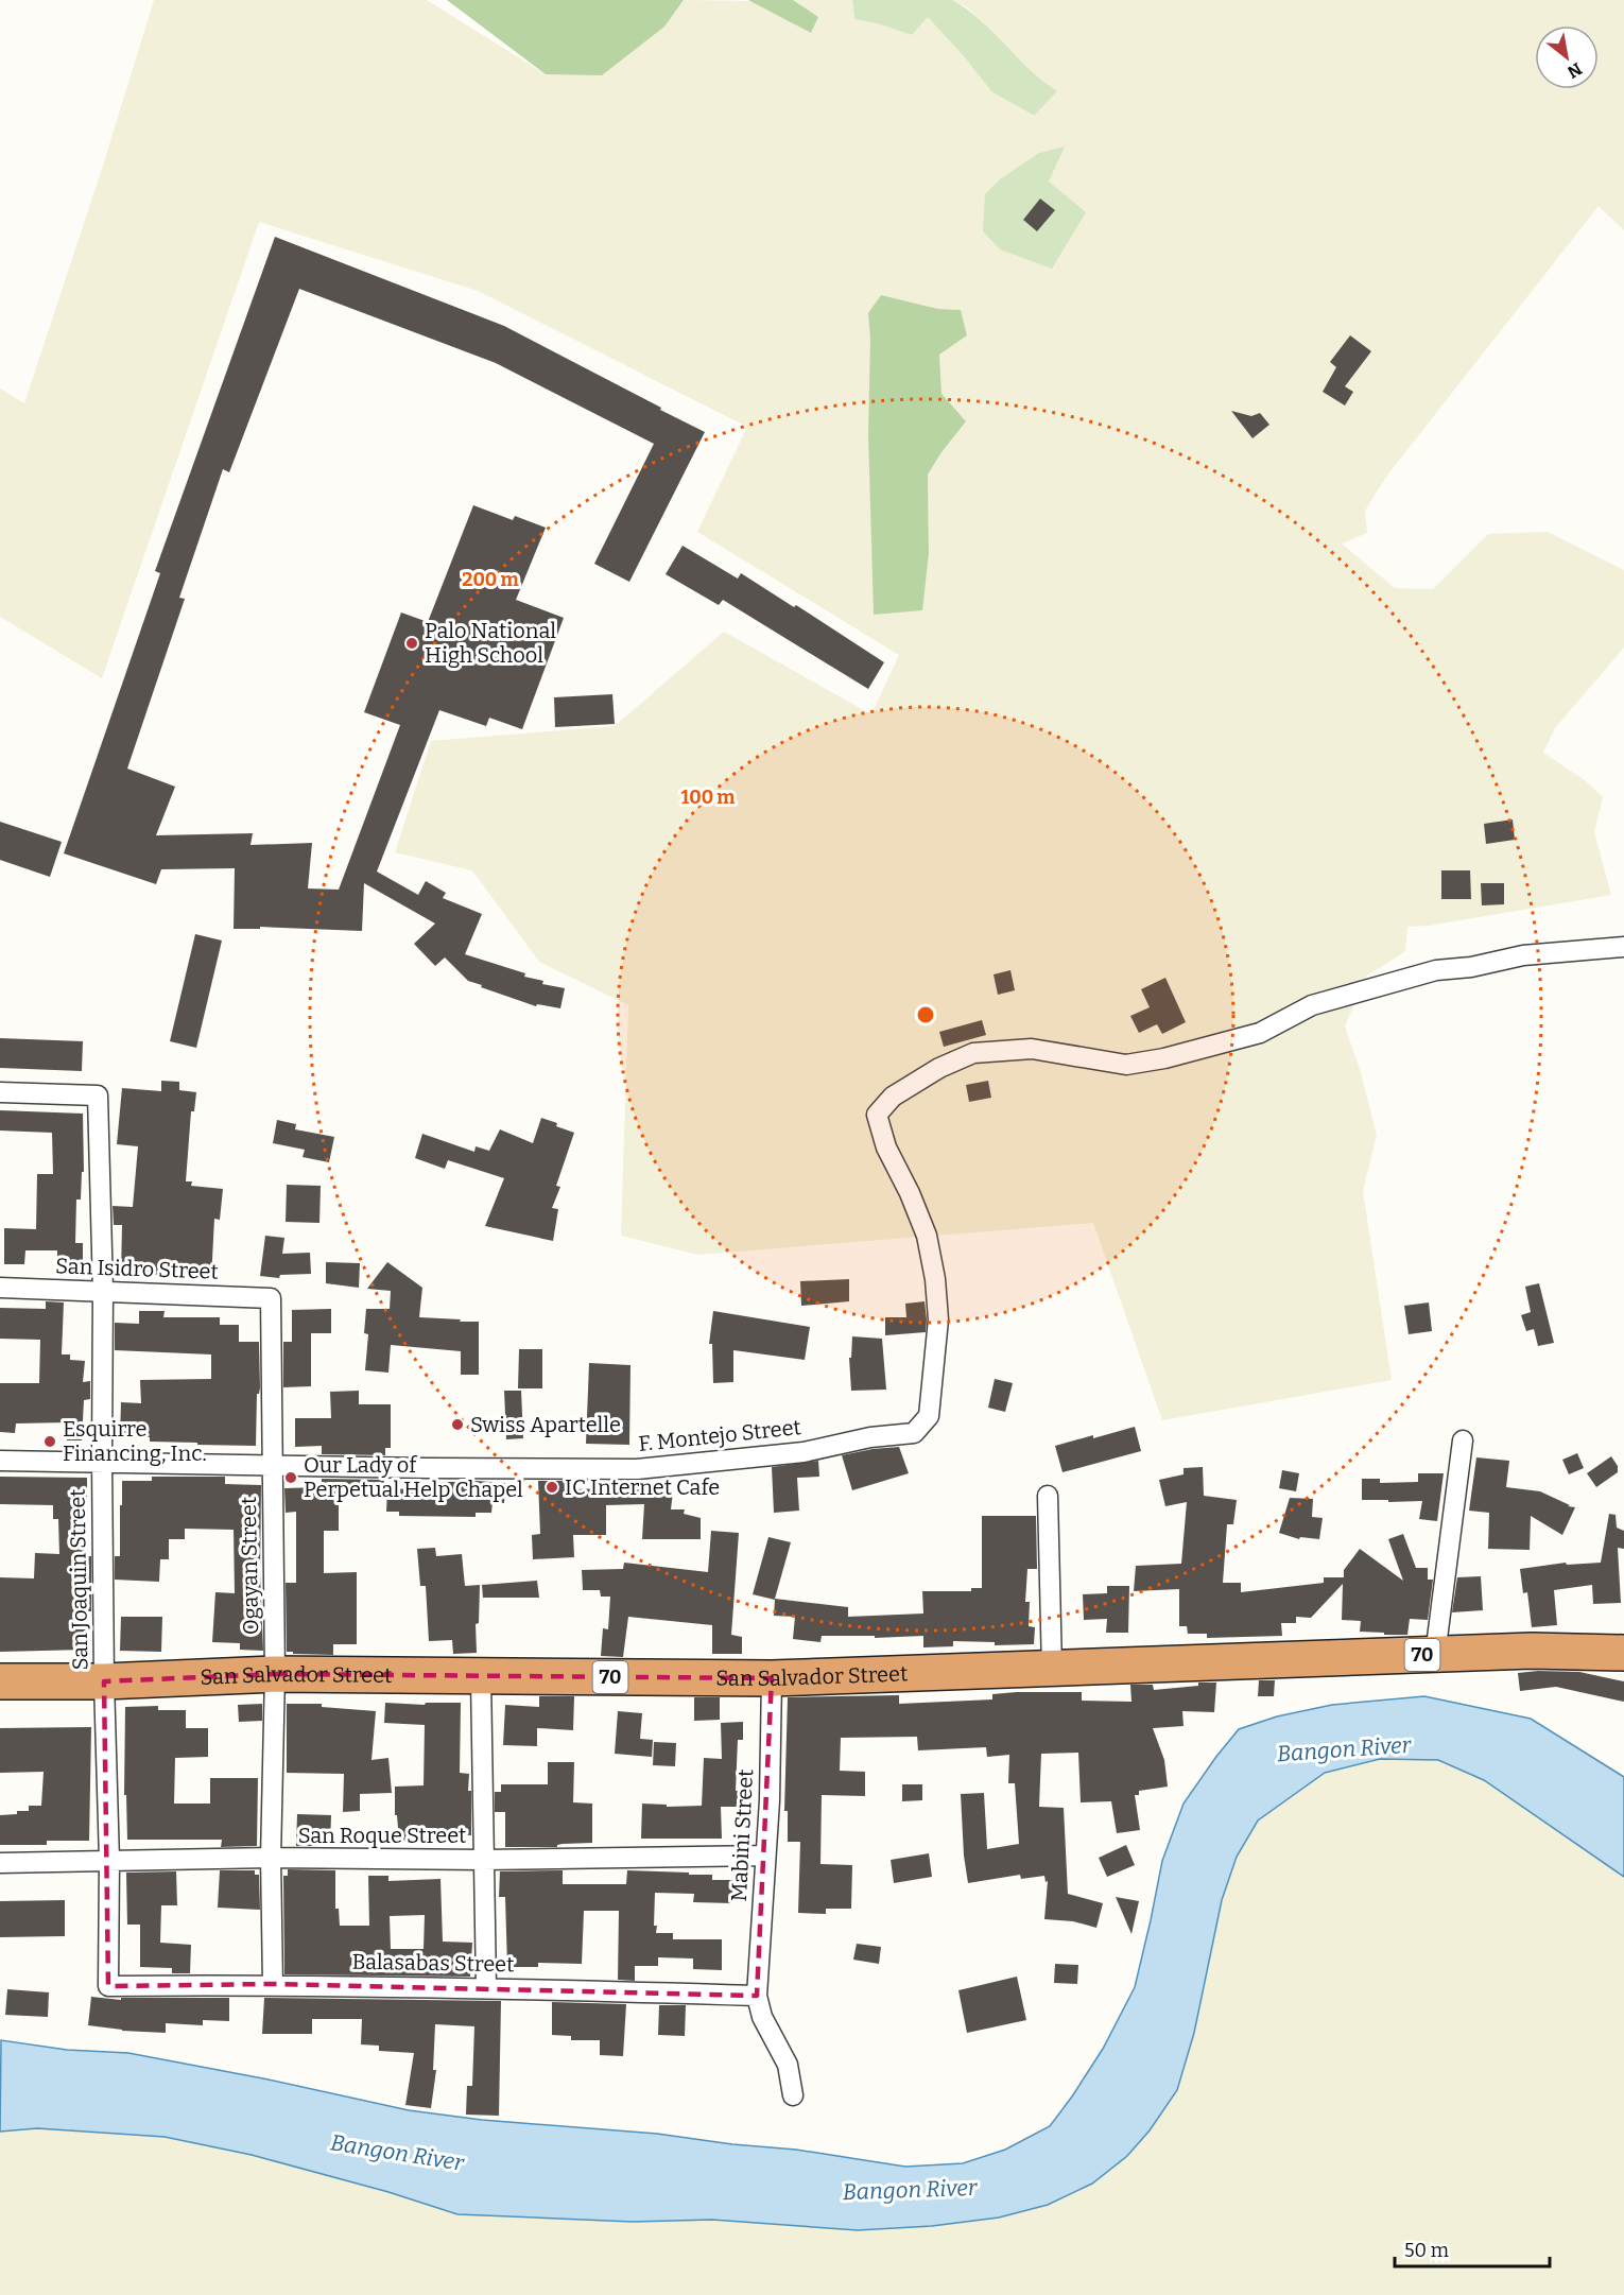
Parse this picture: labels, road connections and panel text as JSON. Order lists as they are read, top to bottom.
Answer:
{
  "streets": {
    "highway": ["70", "San Salvador Street"],
    "street": [
      "San Isidro Street",
      "F. Montejo Street",
      "Ogayan Street",
      "San Joaquin Street",
      "San Roque Street",
      "Mabini Street",
      "Balasabas Street"
    ]
  },
  "crossings": [
    ["San Isidro Street", "Ogayan Street"],
    ["San Isidro Street", "San Joaquin Street"],
    ["F. Montejo Street", "Ogayan Street"],
    ["F. Montejo Street", "San Joaquin Street"],
    ["Ogayan Street", "San Salvador Street"],
    ["Ogayan Street", "San Roque Street"],
    ["Ogayan Street", "Balasabas Street"],
    ["San Joaquin Street", "San Salvador Street"],
    ["San Joaquin Street", "San Roque Street"],
    ["San Joaquin Street", "Balasabas Street"],
    ["San Salvador Street", "Mabini Street"],
    ["San Roque Street", "Mabini Street"],
    ["Mabini Street", "Balasabas Street"]
  ],
  "water": ["Bangon River"],
  "places": [
    "Palo National High School",
    "Swiss Apartelle",
    "Esquirre Financing, Inc.",
    "Our Lady of Perpetual Help Chapel",
    "IC Internet Cafe"
  ],
  "scale_bar": "50 m",
  "north": "bottom right",
  "rings": ["200 m", "100 m"]
}
